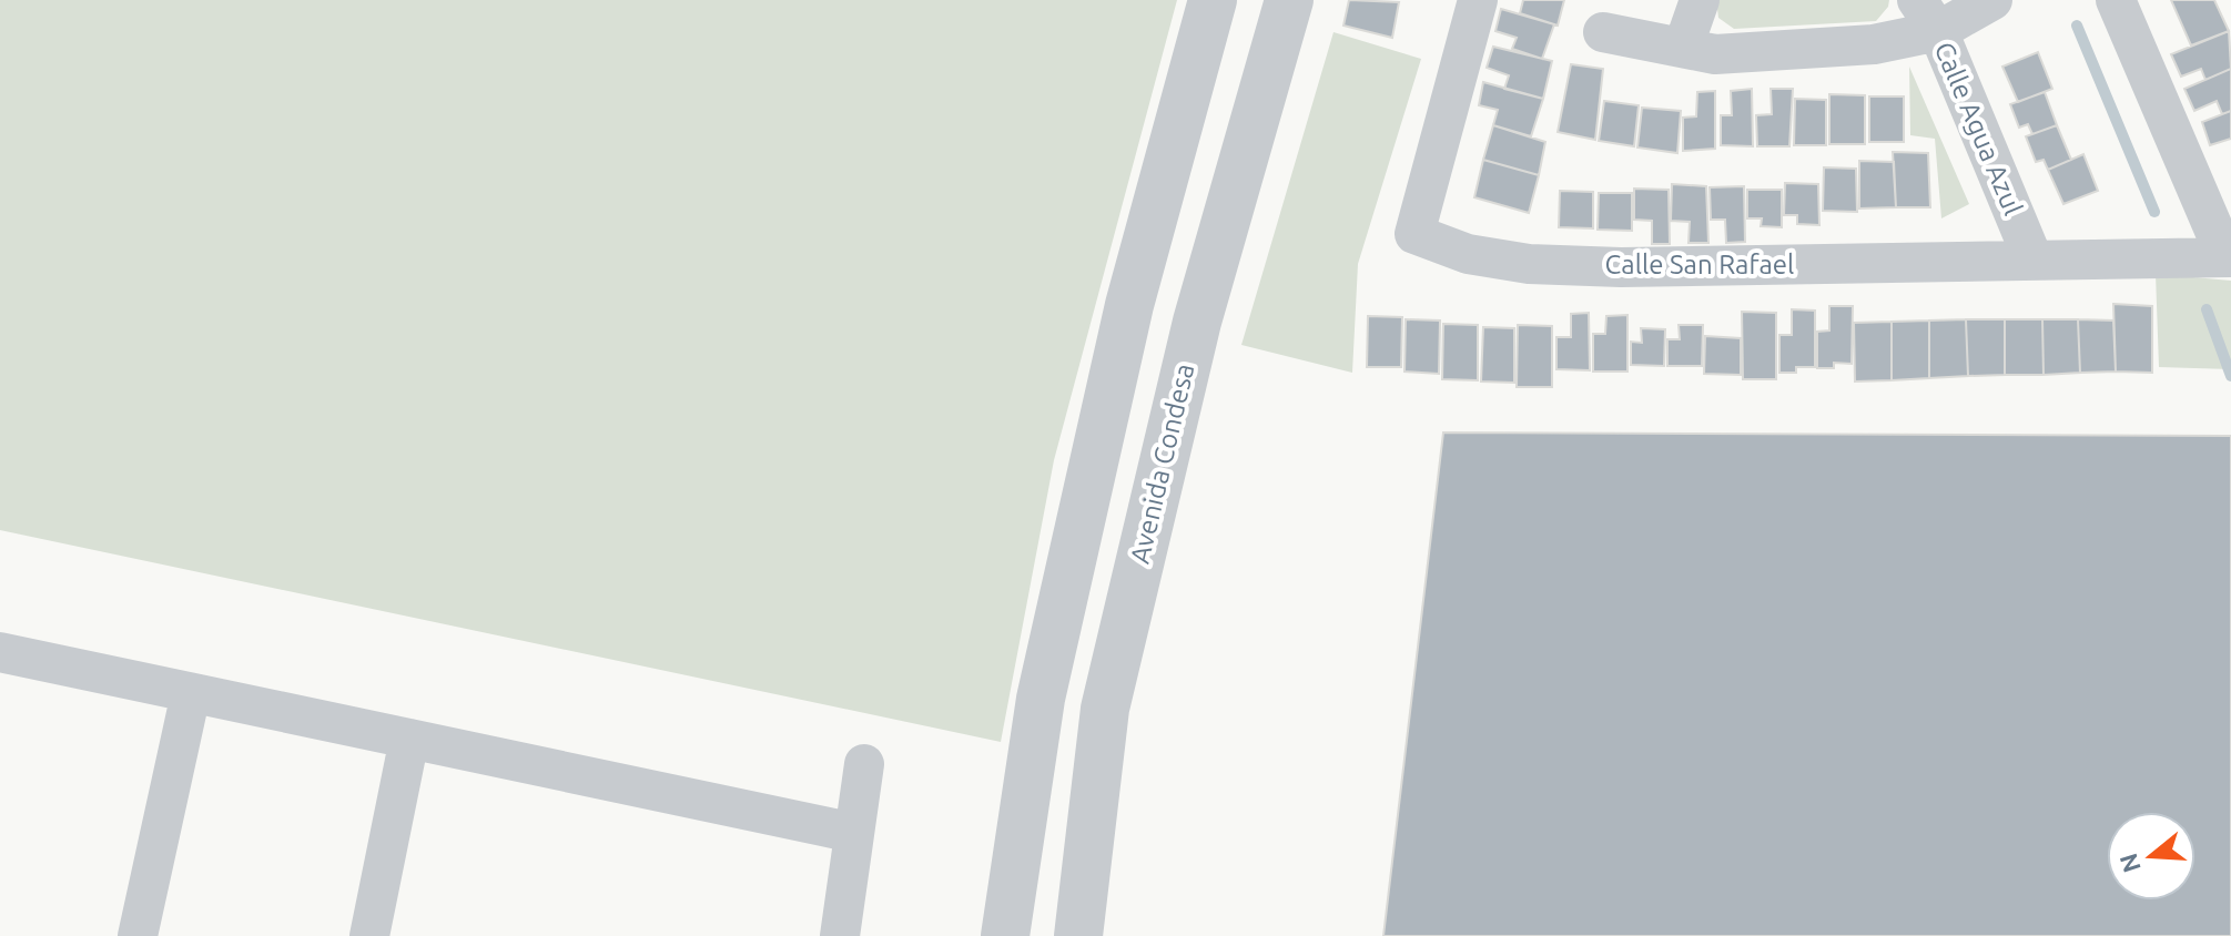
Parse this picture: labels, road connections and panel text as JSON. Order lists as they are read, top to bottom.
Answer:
{
  "streets": {
    "street": ["Calle Agua Azul", "Calle San Rafael", "Avenida Condesa"]
  },
  "crossings": [
    ["Calle Agua Azul", "Calle San Rafael"]
  ],
  "north": "left"
}
